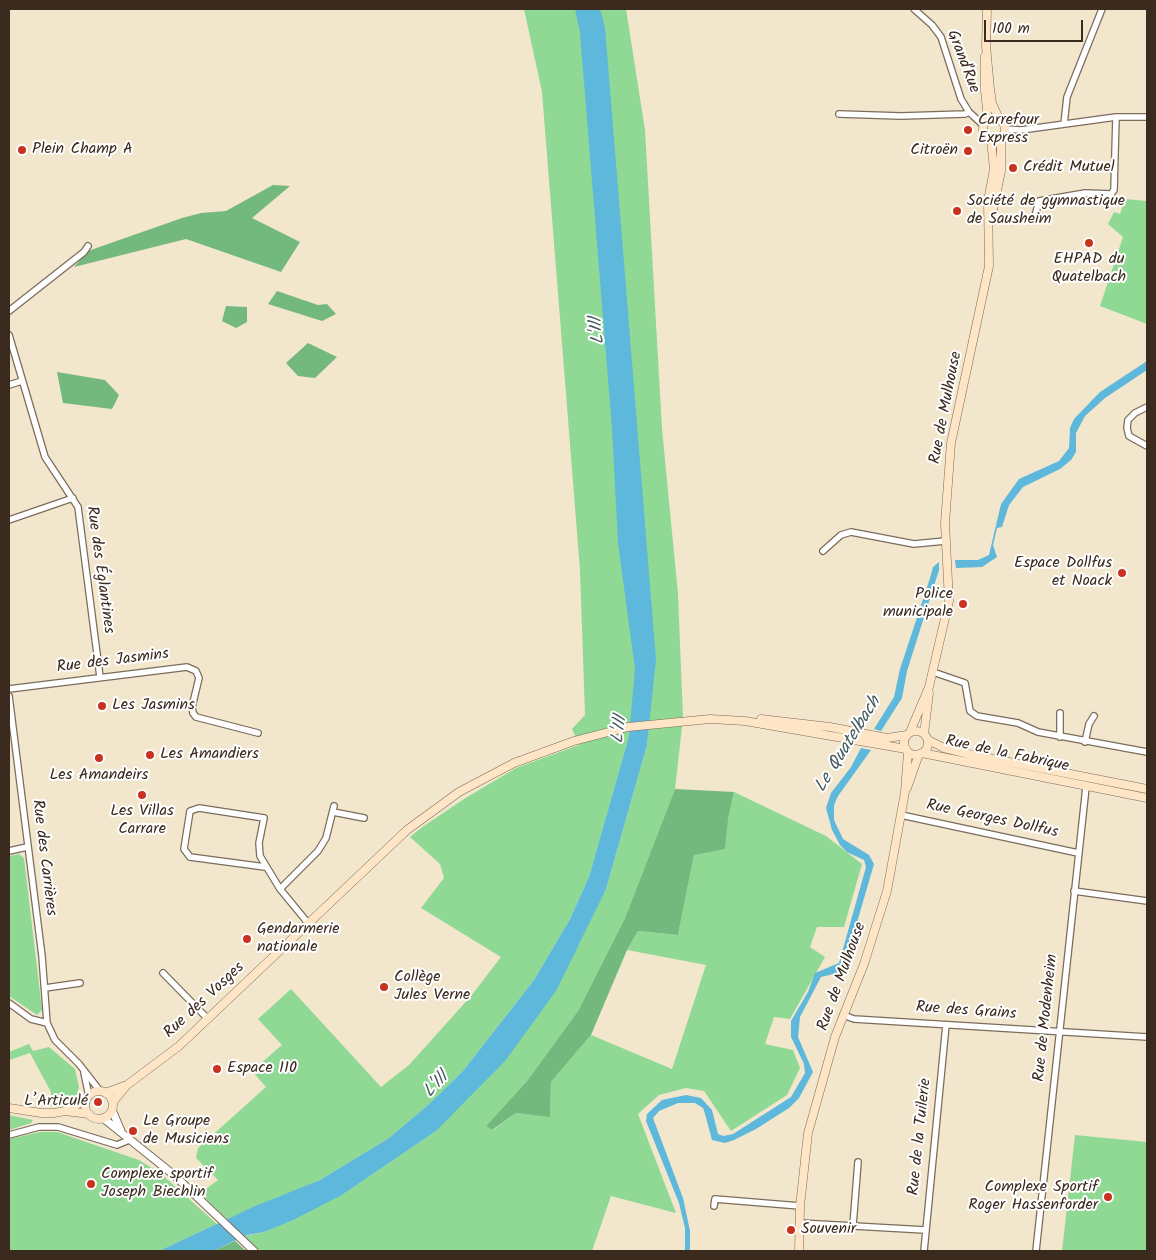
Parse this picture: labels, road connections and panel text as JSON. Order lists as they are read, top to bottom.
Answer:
{
  "streets": {
    "main road": ["Rue de Mulhouse", "Rue de la Fabrique", "Rue des Vosges"],
    "street": [
      "Grand'Rue",
      "Rue des Églantines",
      "Rue des Jasmins",
      "Rue Georges Dollfus",
      "Rue des Carrières",
      "Rue des Grains",
      "Rue de Modenheim",
      "Rue de la Tuilerie"
    ]
  },
  "crossings": [
    ["Grand'Rue", "Rue de Mulhouse"],
    ["Rue de Mulhouse", "Rue de la Fabrique"],
    ["Rue de Mulhouse", "Rue Georges Dollfus"],
    ["Rue de Mulhouse", "Rue des Vosges"],
    ["Rue de Mulhouse", "Rue des Grains"],
    ["Rue des Églantines", "Rue des Jasmins"],
    ["Rue de la Fabrique", "Rue des Vosges"],
    ["Rue de la Fabrique", "Rue de Modenheim"],
    ["Rue Georges Dollfus", "Rue de Modenheim"],
    ["Rue des Grains", "Rue de Modenheim"],
    ["Rue des Grains", "Rue de la Tuilerie"]
  ],
  "water": ["L'Ill", "Le Quatelbach"],
  "places": [
    "Carrefour Express",
    "Plein Champ A",
    "Citroën",
    "Crédit Mutuel",
    "Société de gymnastique de Sausheim",
    "EHPAD du Quatelbach",
    "Espace Dollfus et Noack",
    "Police municipale",
    "Les Jasmins",
    "Les Amandiers",
    "Les Amandeirs",
    "Les Villas Carrare",
    "Gendarmerie nationale",
    "Collège Jules Verne",
    "Espace 110",
    "L’Articulé",
    "Le Groupe de Musiciens",
    "Complexe sportif Joseph Biechlin",
    "Complexe Sportif Roger Hassenforder",
    "Souvenir"
  ],
  "scale_bar": "100 m"
}
